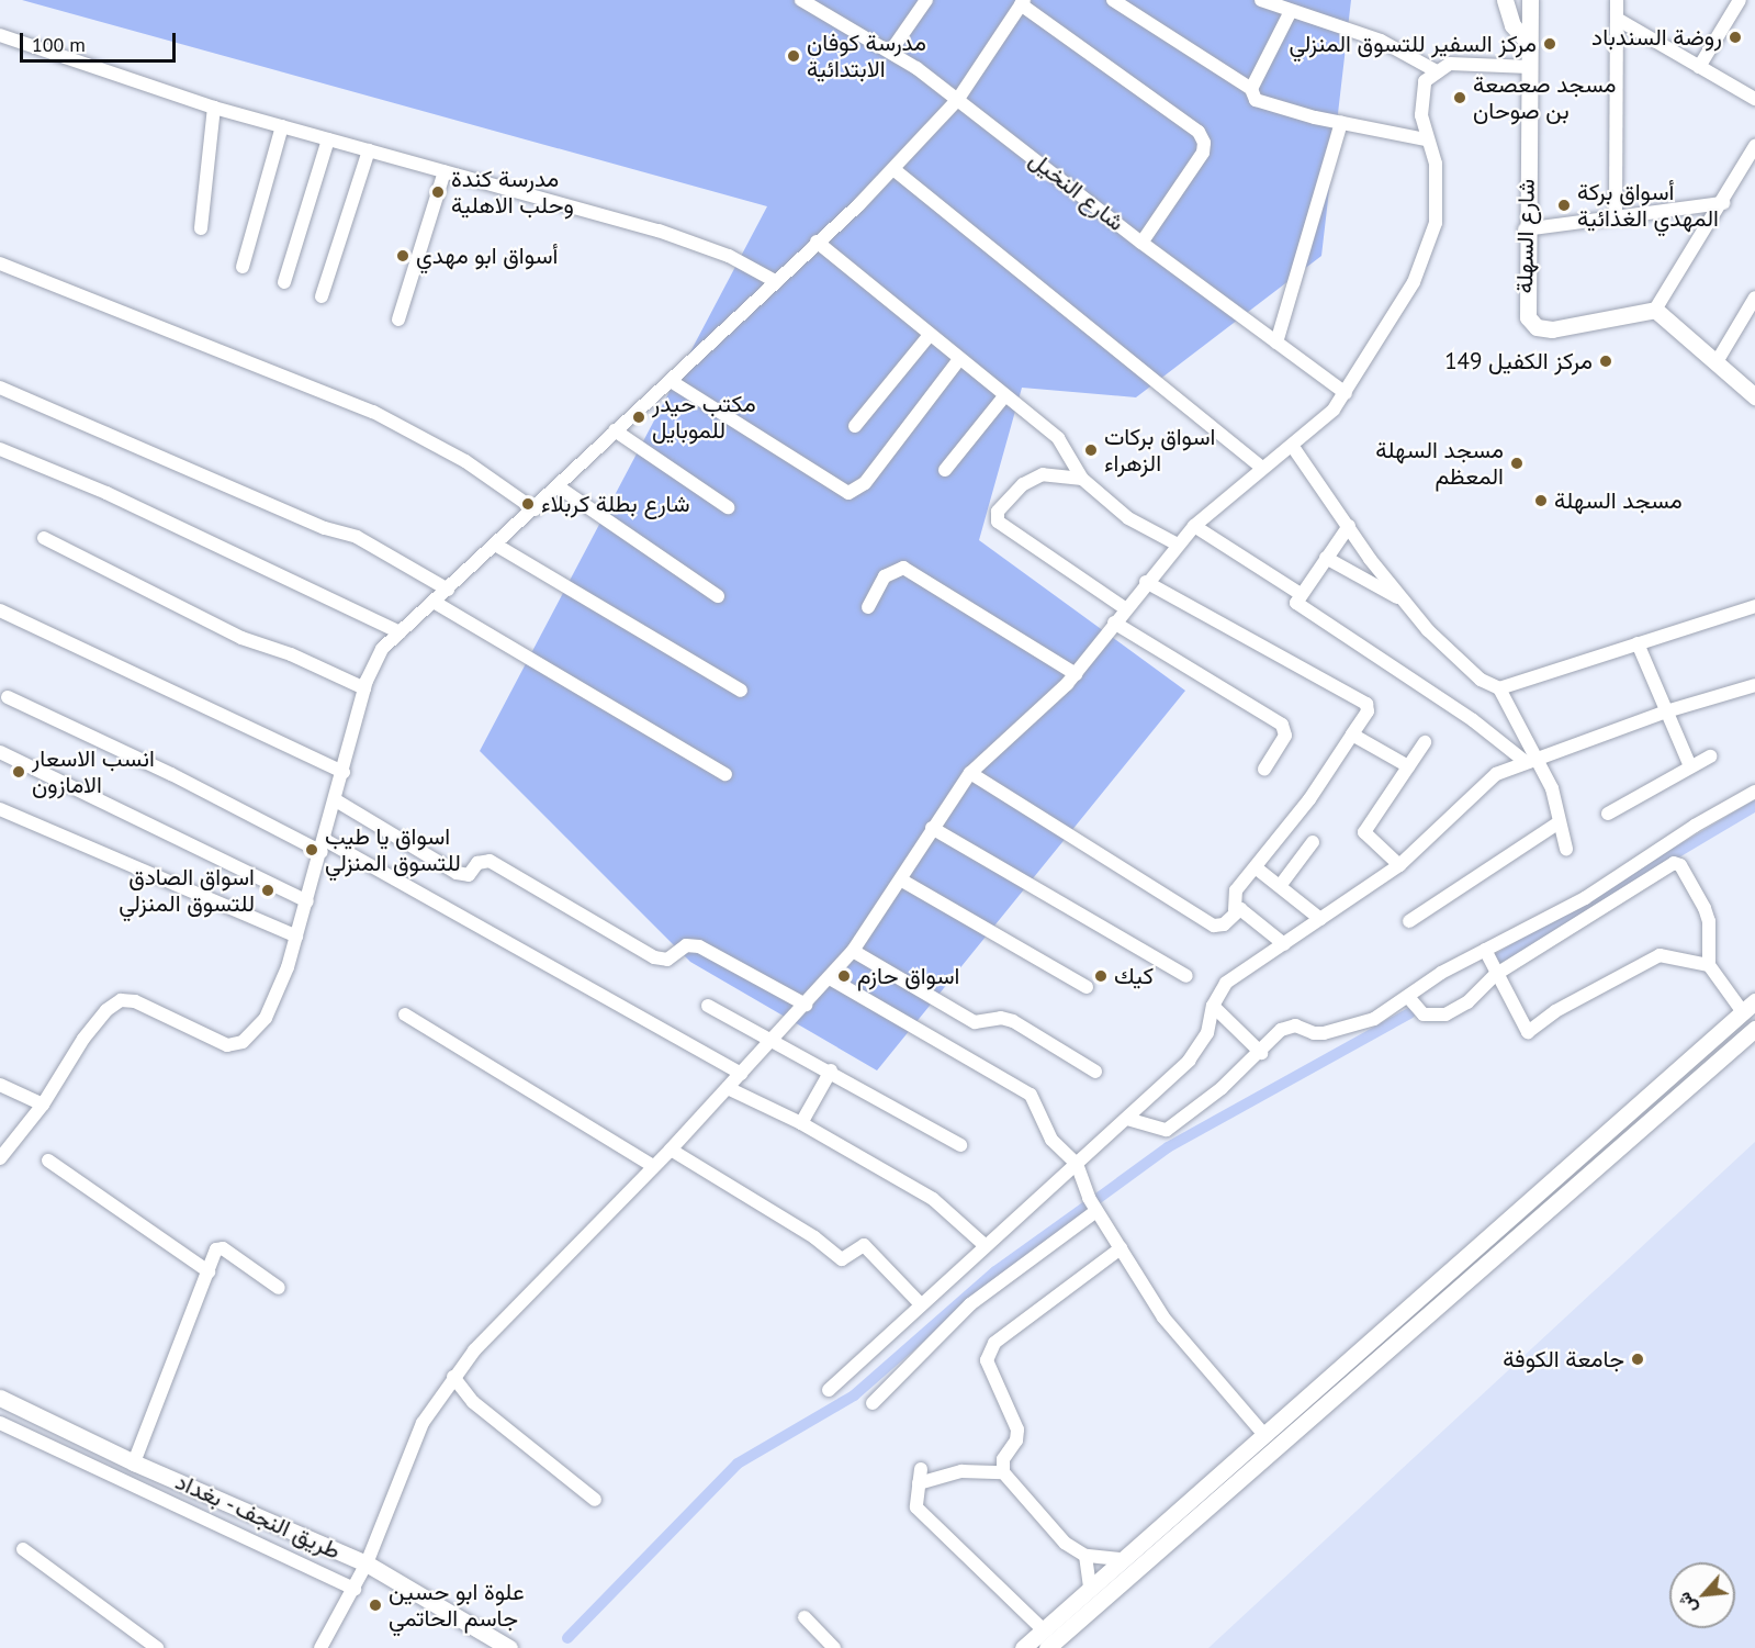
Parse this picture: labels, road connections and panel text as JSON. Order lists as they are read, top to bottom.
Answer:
{
  "streets": {
    "main road": ["شارع السهلة", "طريق النجف - بغداد"],
    "street": ["شارع النخيل"]
  },
  "places": [
    "روضة السندباد",
    "مركز السفير للتسوق المنزلي",
    "مدرسة كوفان الابتدائية",
    "مسجد صعصعة بن صوحان",
    "مدرسة كندة وحلب الاهلية",
    "أسواق بركة المهدي الغذائية",
    "أسواق ابو مهدي",
    "مركز الكفيل 149",
    "مكتب حيدر للموبايل",
    "اسواق بركات الزهراء",
    "مسجد السهلة المعظم",
    "مسجد السهلة",
    "شارع بطلة كربلاء",
    "انسب الاسعار الامازون",
    "اسواق يا طيب للتسوق المنزلي",
    "اسواق الصادق للتسوق المنزلي",
    "اسواق حازم",
    "كيك",
    "جامعة الكوفة",
    "علوة ابو حسين جاسم الحاتمي"
  ],
  "scale_bar": "100 m",
  "north": "bottom left"
}
